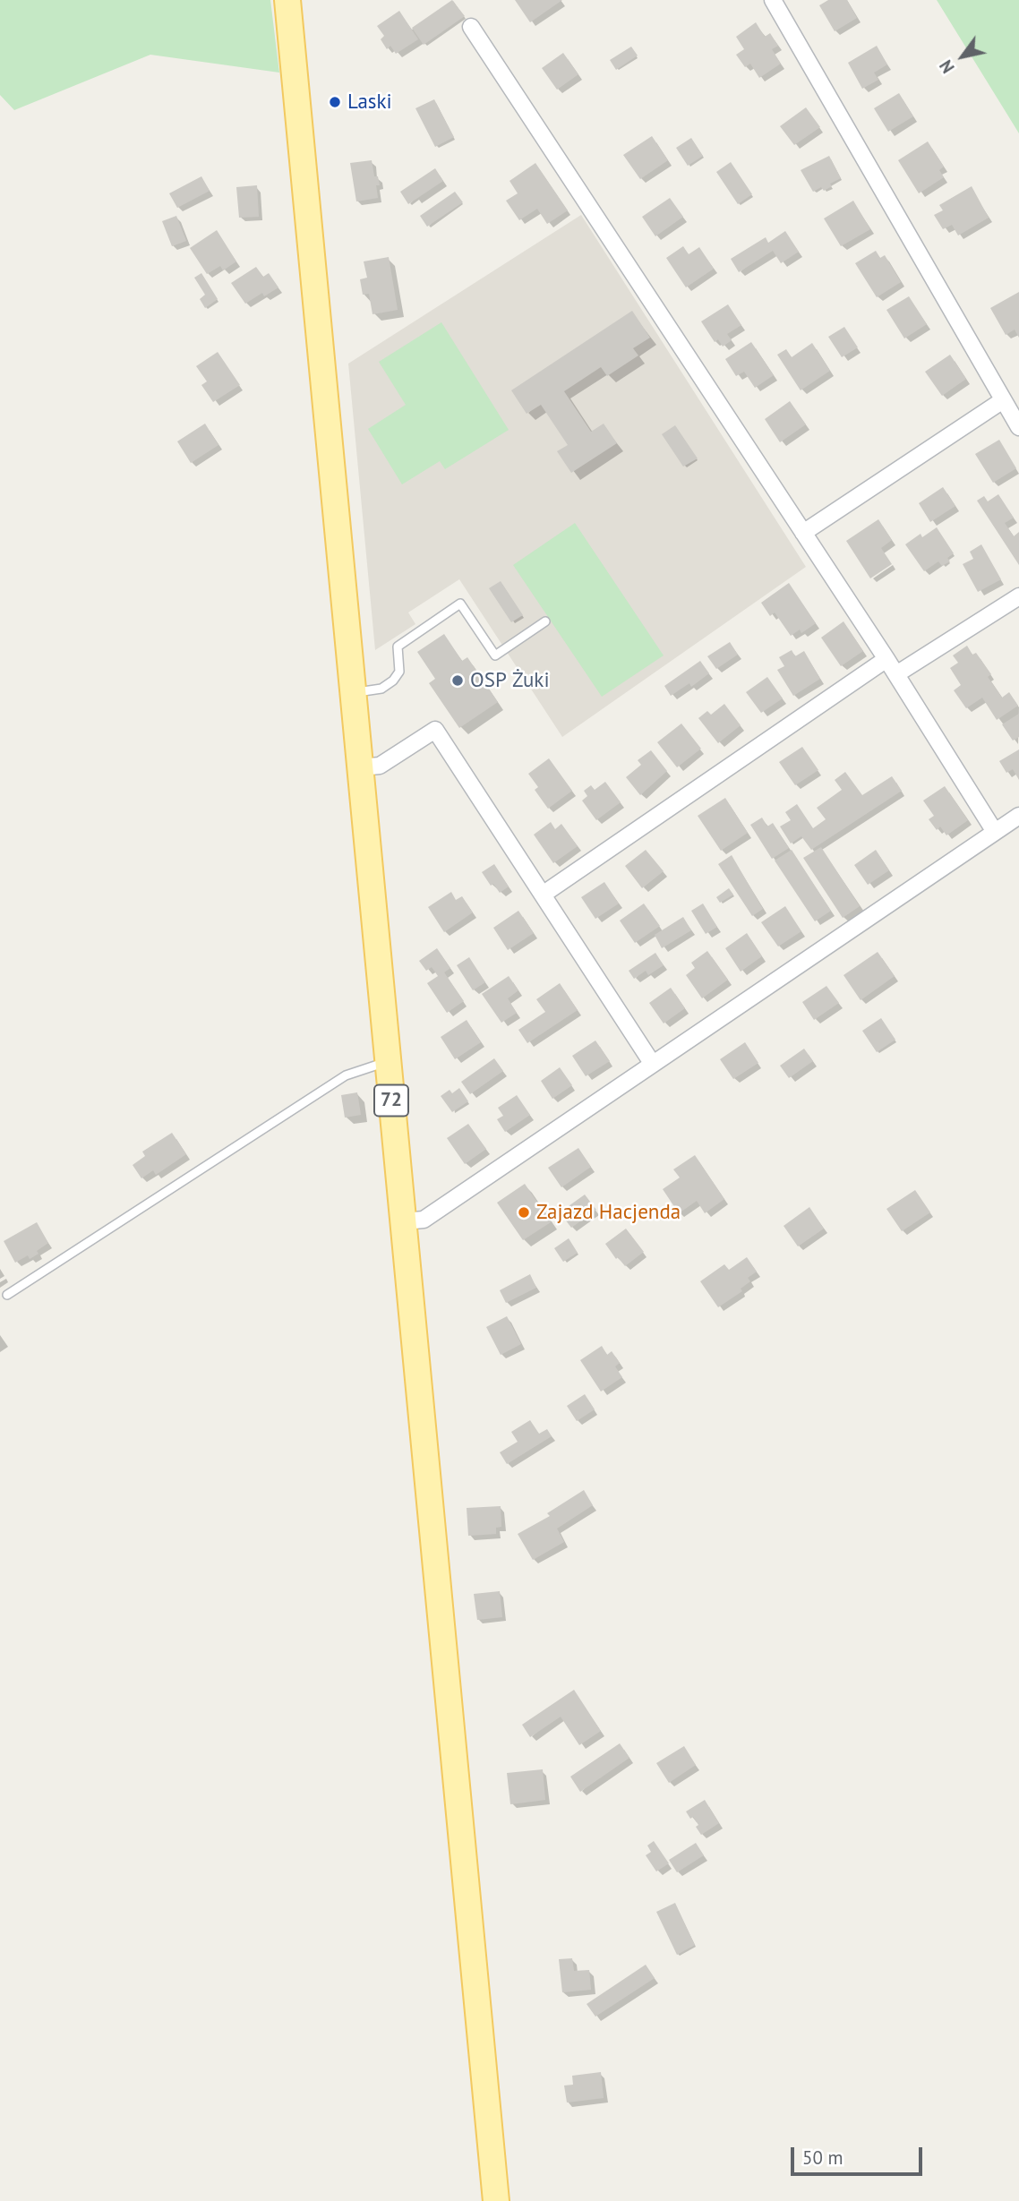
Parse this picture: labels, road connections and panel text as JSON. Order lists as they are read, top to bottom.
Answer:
{
  "streets": {
    "main road": ["72"]
  },
  "places": ["Laski", "OSP Żuki", "Zajazd Hacjenda"],
  "scale_bar": "50 m",
  "north": "bottom left"
}
